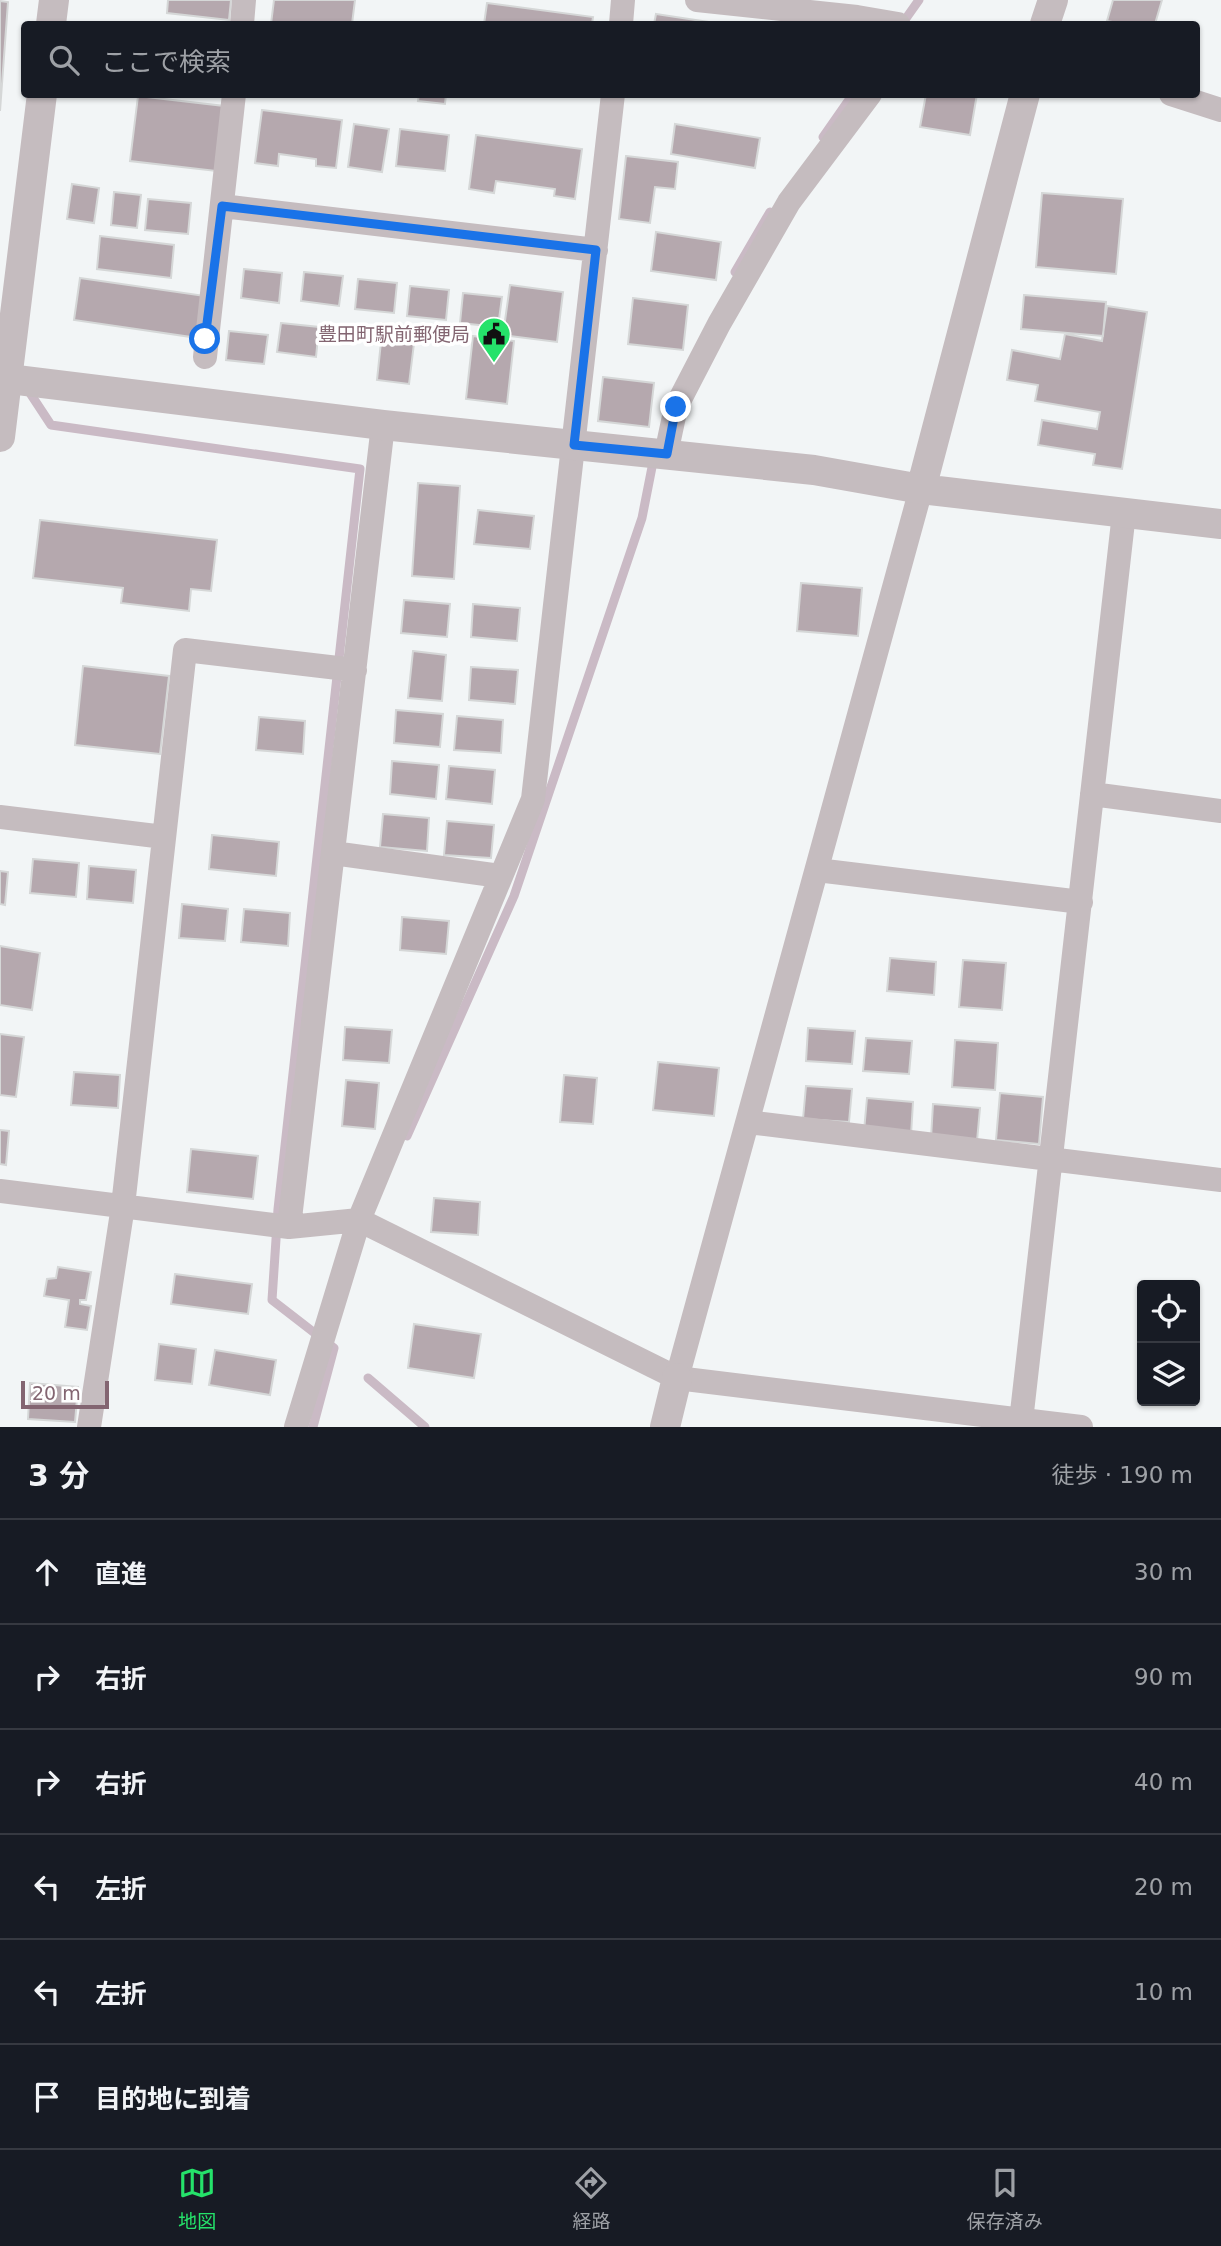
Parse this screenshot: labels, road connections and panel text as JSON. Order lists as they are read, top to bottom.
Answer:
{
  "places": {
    "public building": ["豊田町駅前郵便局"]
  },
  "scale_bar": "20 m",
  "page": {
    "search": "ここで検索",
    "scale": "20 m",
    "heading": ["3 分", "徒歩 · 190 m"],
    "list": [
      ["直進", "30 m"],
      ["右折", "90 m"],
      ["右折", "40 m"],
      ["左折", "20 m"],
      ["左折", "10 m"],
      "目的地に到着"
    ],
    "nav": ["地図", "経路", "保存済み"]
  }
}
